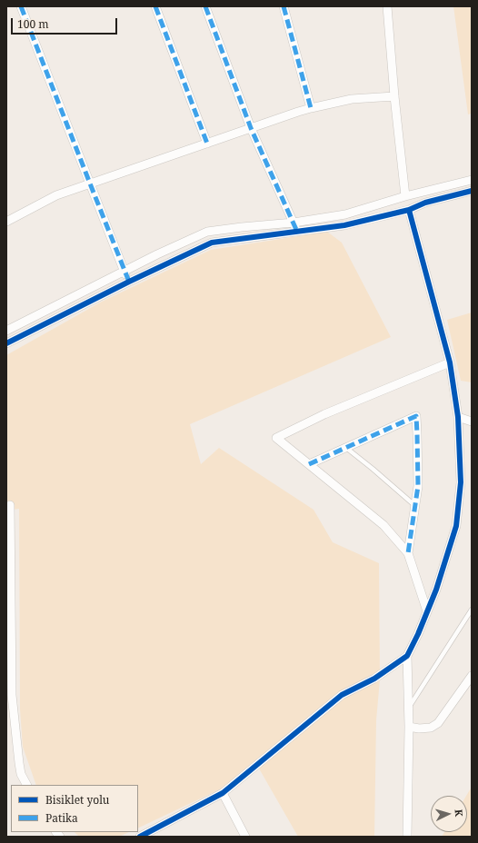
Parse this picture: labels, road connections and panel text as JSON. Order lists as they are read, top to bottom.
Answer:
{
  "legend": ["Bisiklet yolu", "Patika"],
  "scale_bar": "100 m",
  "north": "right"
}
